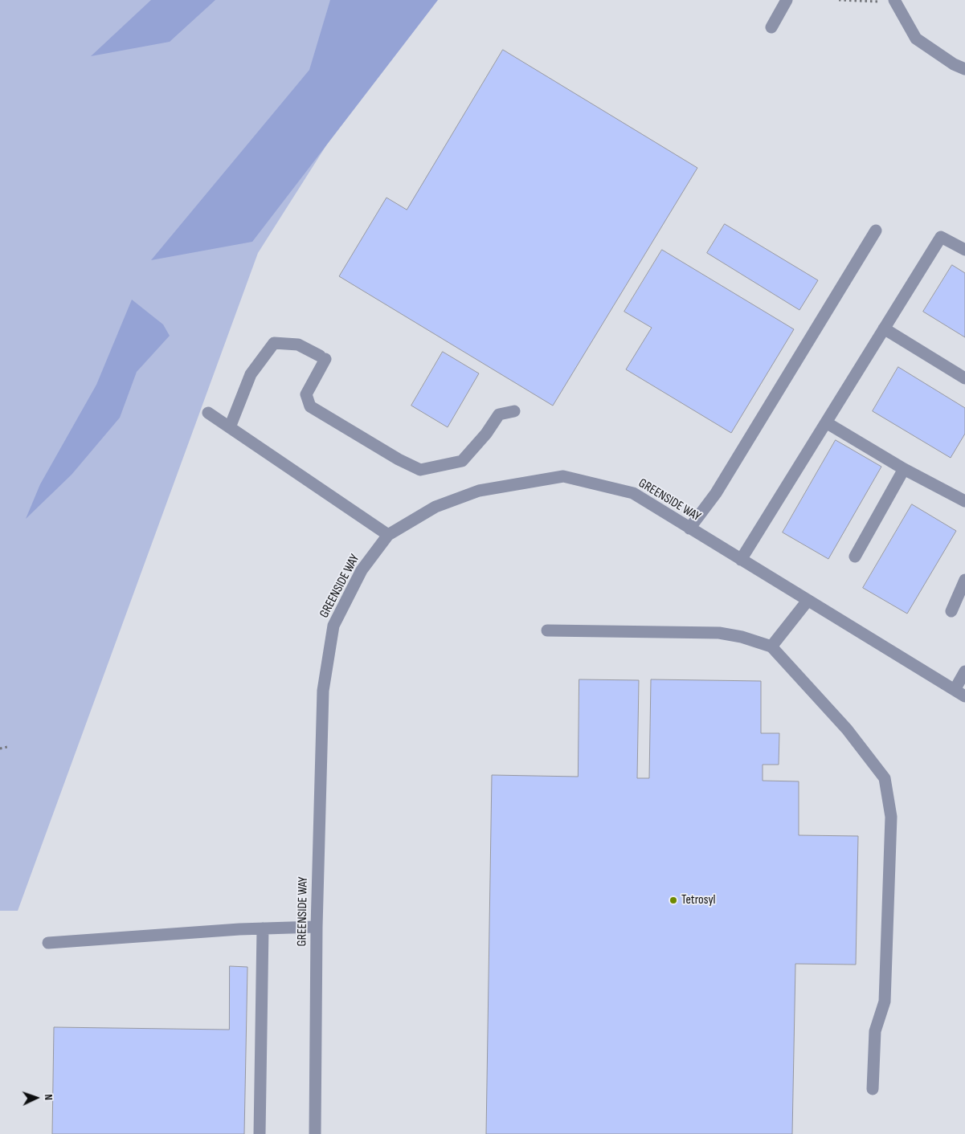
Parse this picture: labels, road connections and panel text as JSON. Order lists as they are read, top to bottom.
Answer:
{
  "streets": {
    "street": ["GREENSIDE WAY"]
  },
  "places": ["Tetrosyl"],
  "north": "right"
}
